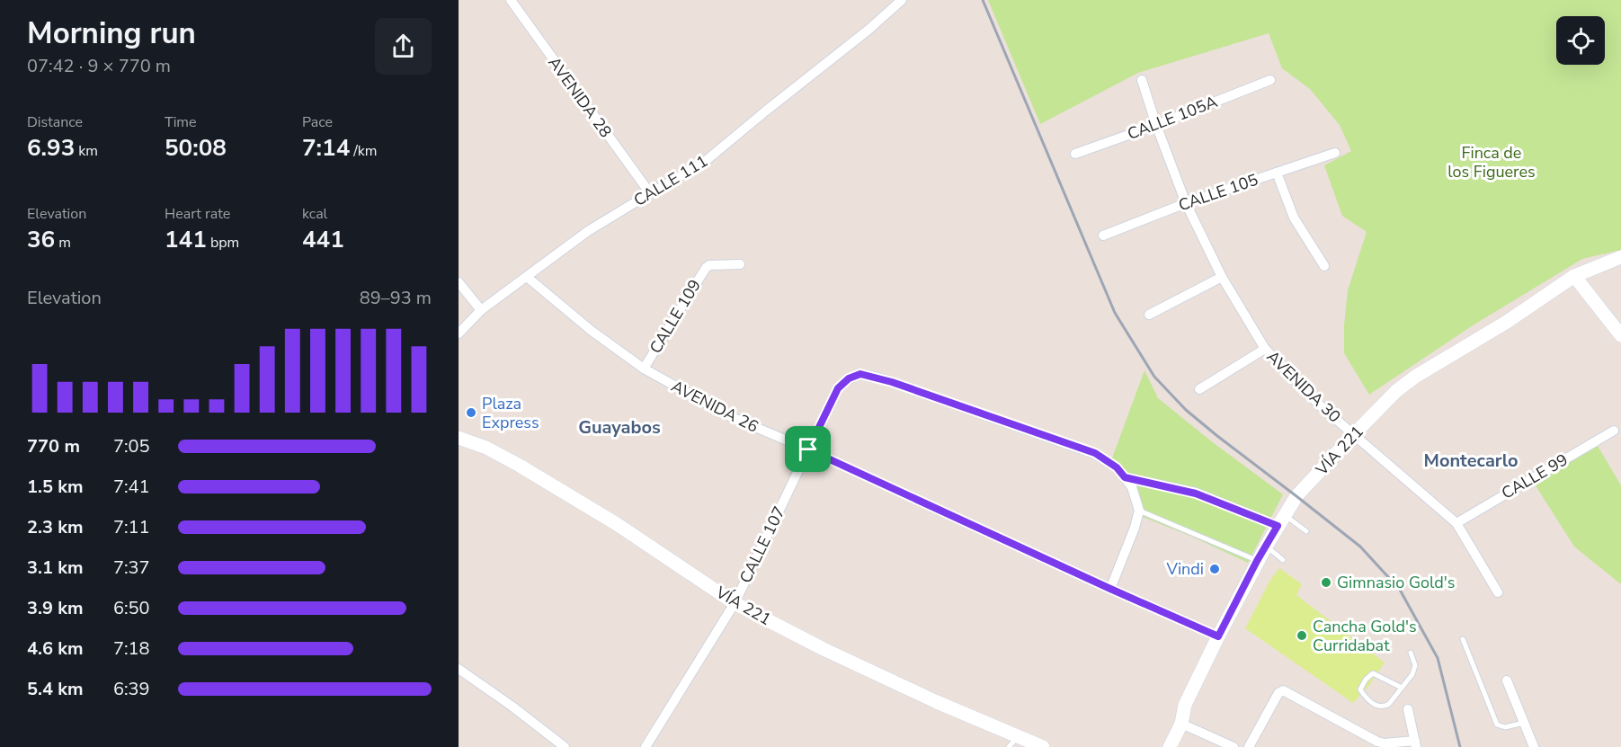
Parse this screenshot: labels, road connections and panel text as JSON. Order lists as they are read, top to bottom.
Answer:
{
  "streets": {
    "main road": ["VÍA 221"],
    "street": [
      "AVENIDA 28",
      "CALLE 105A",
      "CALLE 111",
      "CALLE 105",
      "CALLE 109",
      "AVENIDA 30",
      "AVENIDA 26",
      "CALLE 99",
      "CALLE 107"
    ]
  },
  "crossings": [
    ["AVENIDA 28", "CALLE 111"],
    ["CALLE 105A", "AVENIDA 30"],
    ["CALLE 111", "AVENIDA 26"],
    ["CALLE 105", "AVENIDA 30"],
    ["CALLE 109", "AVENIDA 26"],
    ["AVENIDA 30", "VÍA 221"],
    ["AVENIDA 30", "CALLE 99"],
    ["AVENIDA 26", "VÍA 221"],
    ["AVENIDA 26", "CALLE 107"],
    ["VÍA 221", "CALLE 107"]
  ],
  "districts": ["Guayabos", "Montecarlo"],
  "parks": ["Finca de los Figueres"],
  "places": [
    "Plaza Express",
    "Vindi",
    "Gimnasio Gold's",
    "Cancha Gold's Curridabat"
  ],
  "page": {
    "heading": ["Morning run", "07:42 · 9 × 770 m"],
    "stats": [
      ["Distance", "6.93 km"],
      ["Time", "50:08"],
      ["Pace", "7:14 /km"],
      ["Elevation", "36 m"],
      ["Heart rate", "141 bpm"],
      ["kcal", "441"]
    ],
    "chart": ["Elevation", "89–93 m"],
    "list": [
      {
        "name": "770 m",
        "note": "7:05"
      },
      {
        "name": "1.5 km",
        "note": "7:41"
      },
      {
        "name": "2.3 km",
        "note": "7:11"
      },
      {
        "name": "3.1 km",
        "note": "7:37"
      },
      {
        "name": "3.9 km",
        "note": "6:50"
      },
      {
        "name": "4.6 km",
        "note": "7:18"
      },
      {
        "name": "5.4 km",
        "note": "6:39"
      }
    ]
  }
}
